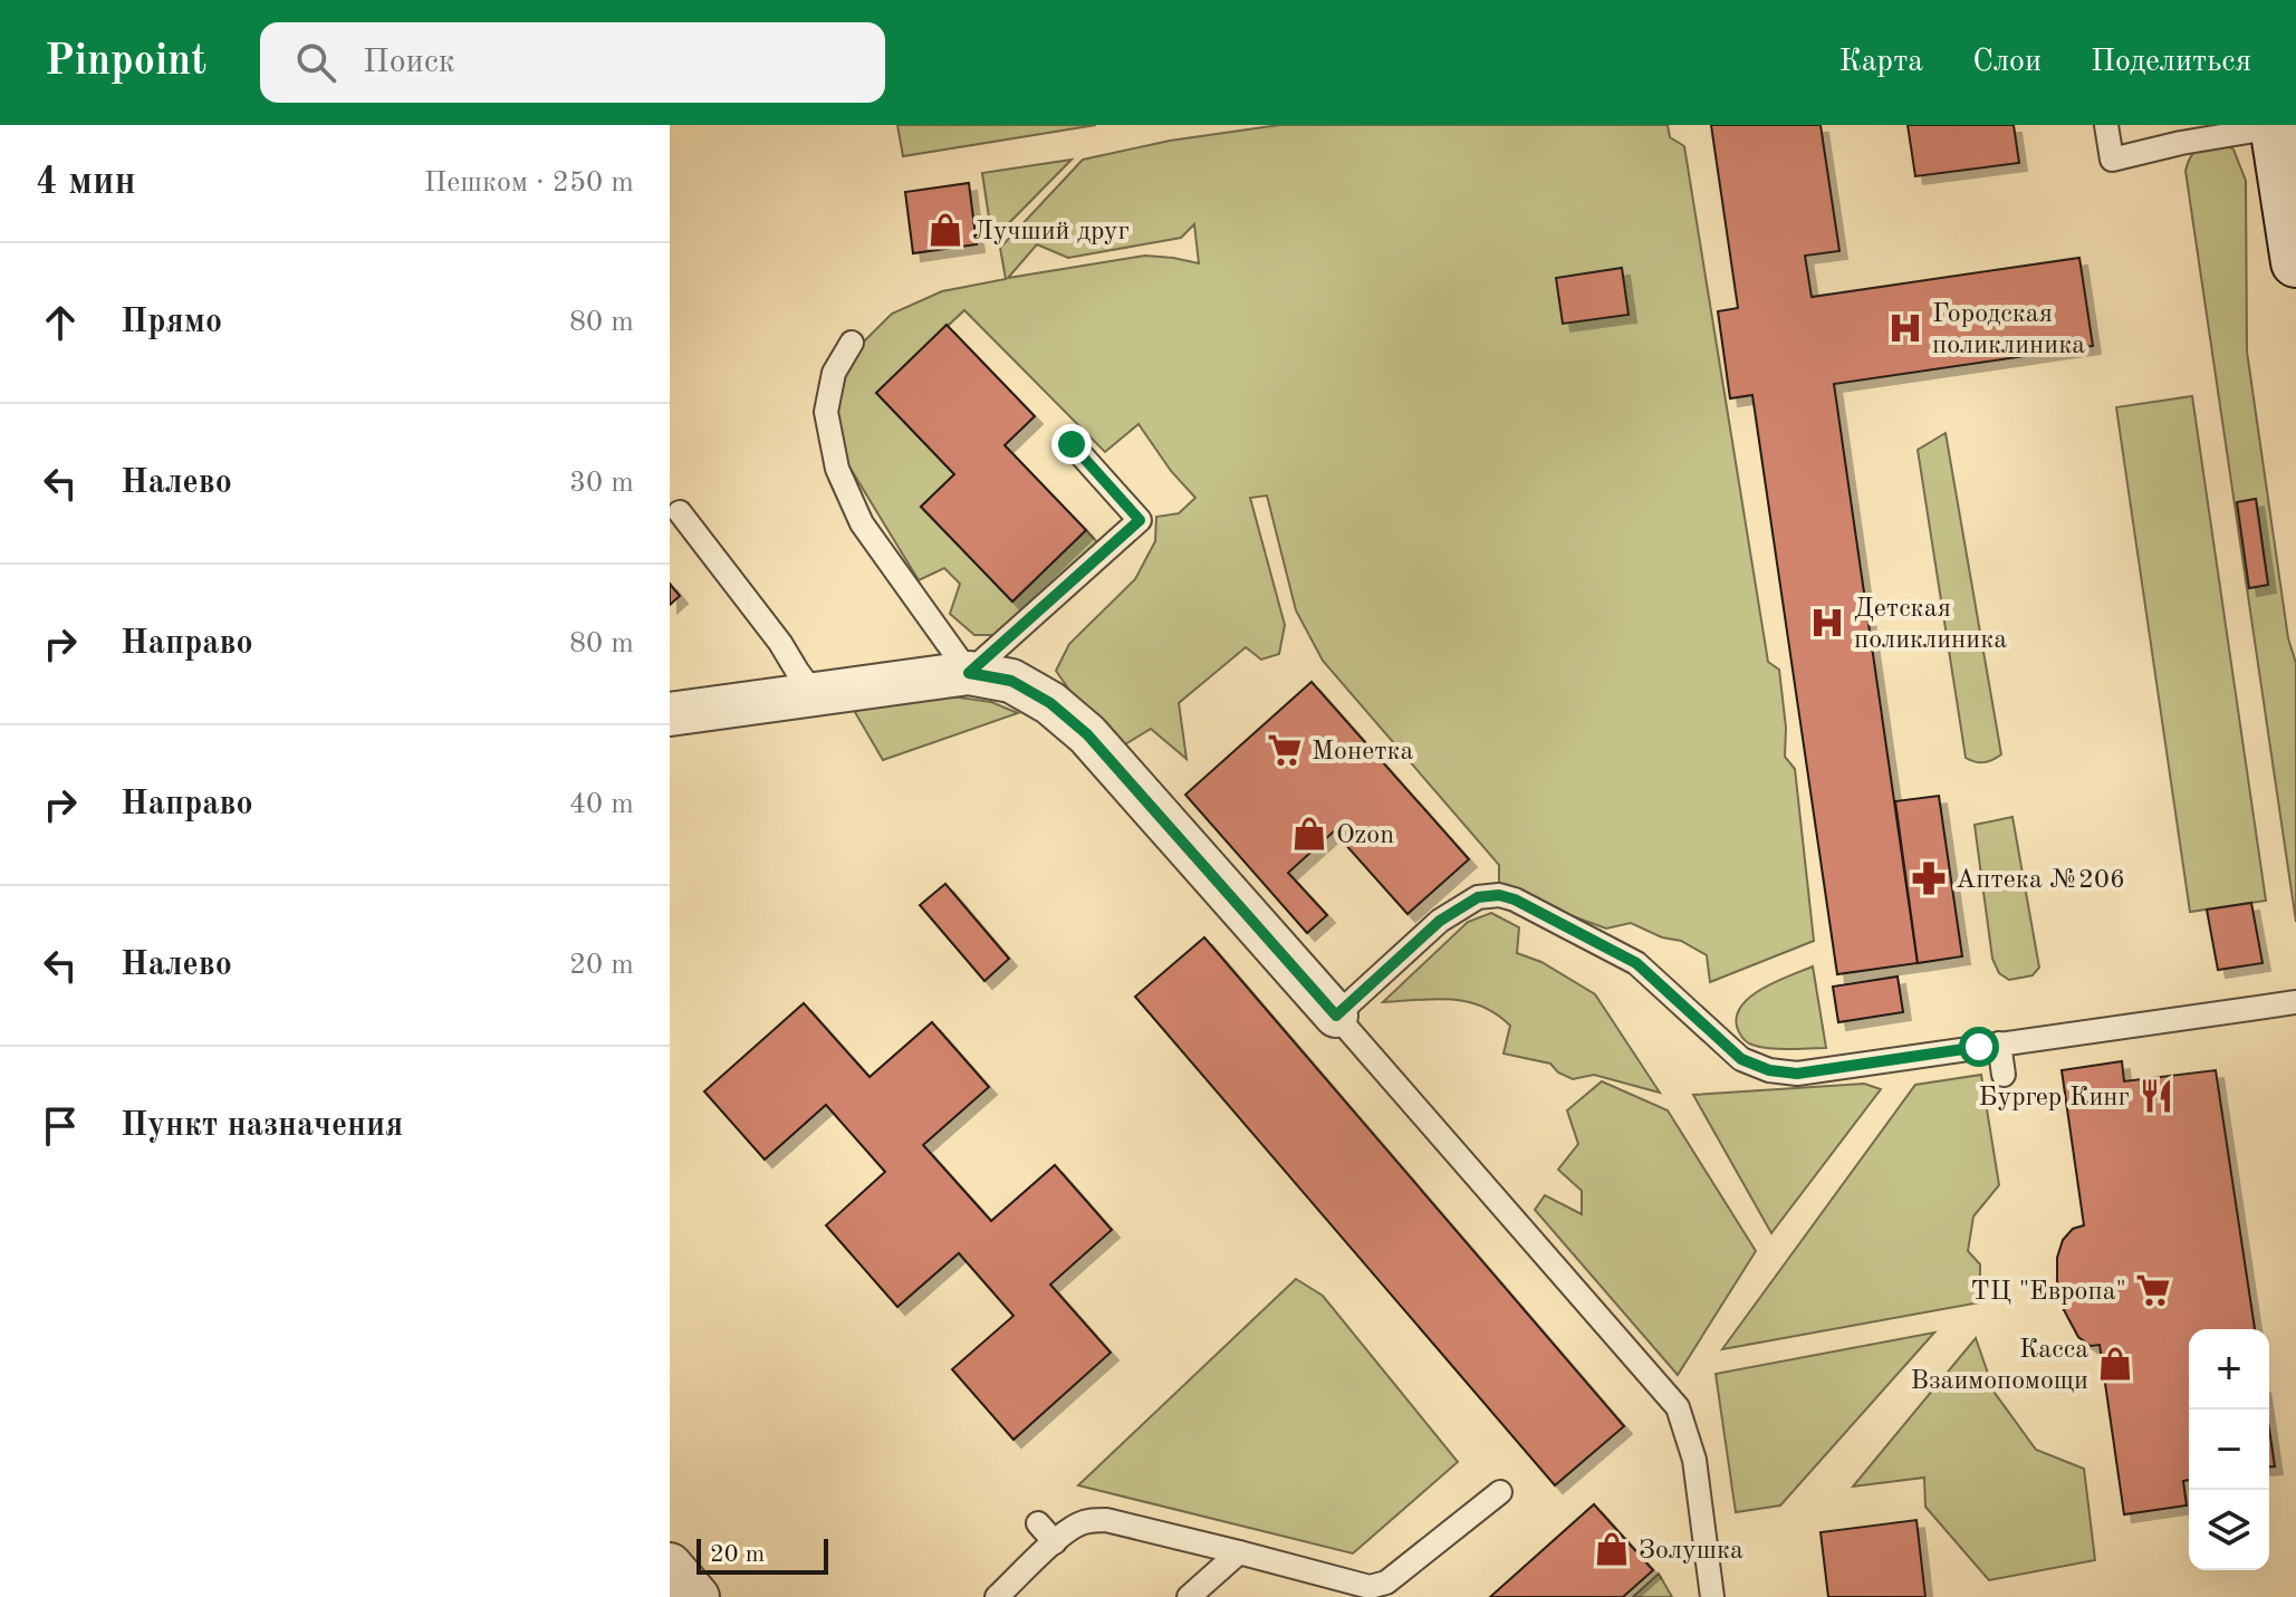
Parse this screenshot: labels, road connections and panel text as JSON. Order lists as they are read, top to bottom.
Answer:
{
  "places": {
    "shop": [
      "Лучший друг",
      "Ozon",
      "Касса Взаимопомощи",
      "Золушка"
    ],
    "hospital": ["Городская поликлиника", "Детская поликлиника"],
    "supermarket": ["Монетка", "ТЦ \"Европа\""],
    "pharmacy": ["Аптека №206"],
    "restaurant": ["Бургер Кинг"]
  },
  "scale_bar": "20 m",
  "page": {
    "header": "Pinpoint",
    "search": "Поиск",
    "nav": ["Карта", "Слои", "Поделиться"],
    "heading": ["4 мин", "Пешком · 250 m"],
    "list": [
      ["Прямо", "80 m"],
      ["Налево", "30 m"],
      ["Направо", "80 m"],
      ["Направо", "40 m"],
      ["Налево", "20 m"],
      "Пункт назначения"
    ],
    "map_buttons": ["+", "−"],
    "scale": "20 m"
  }
}
